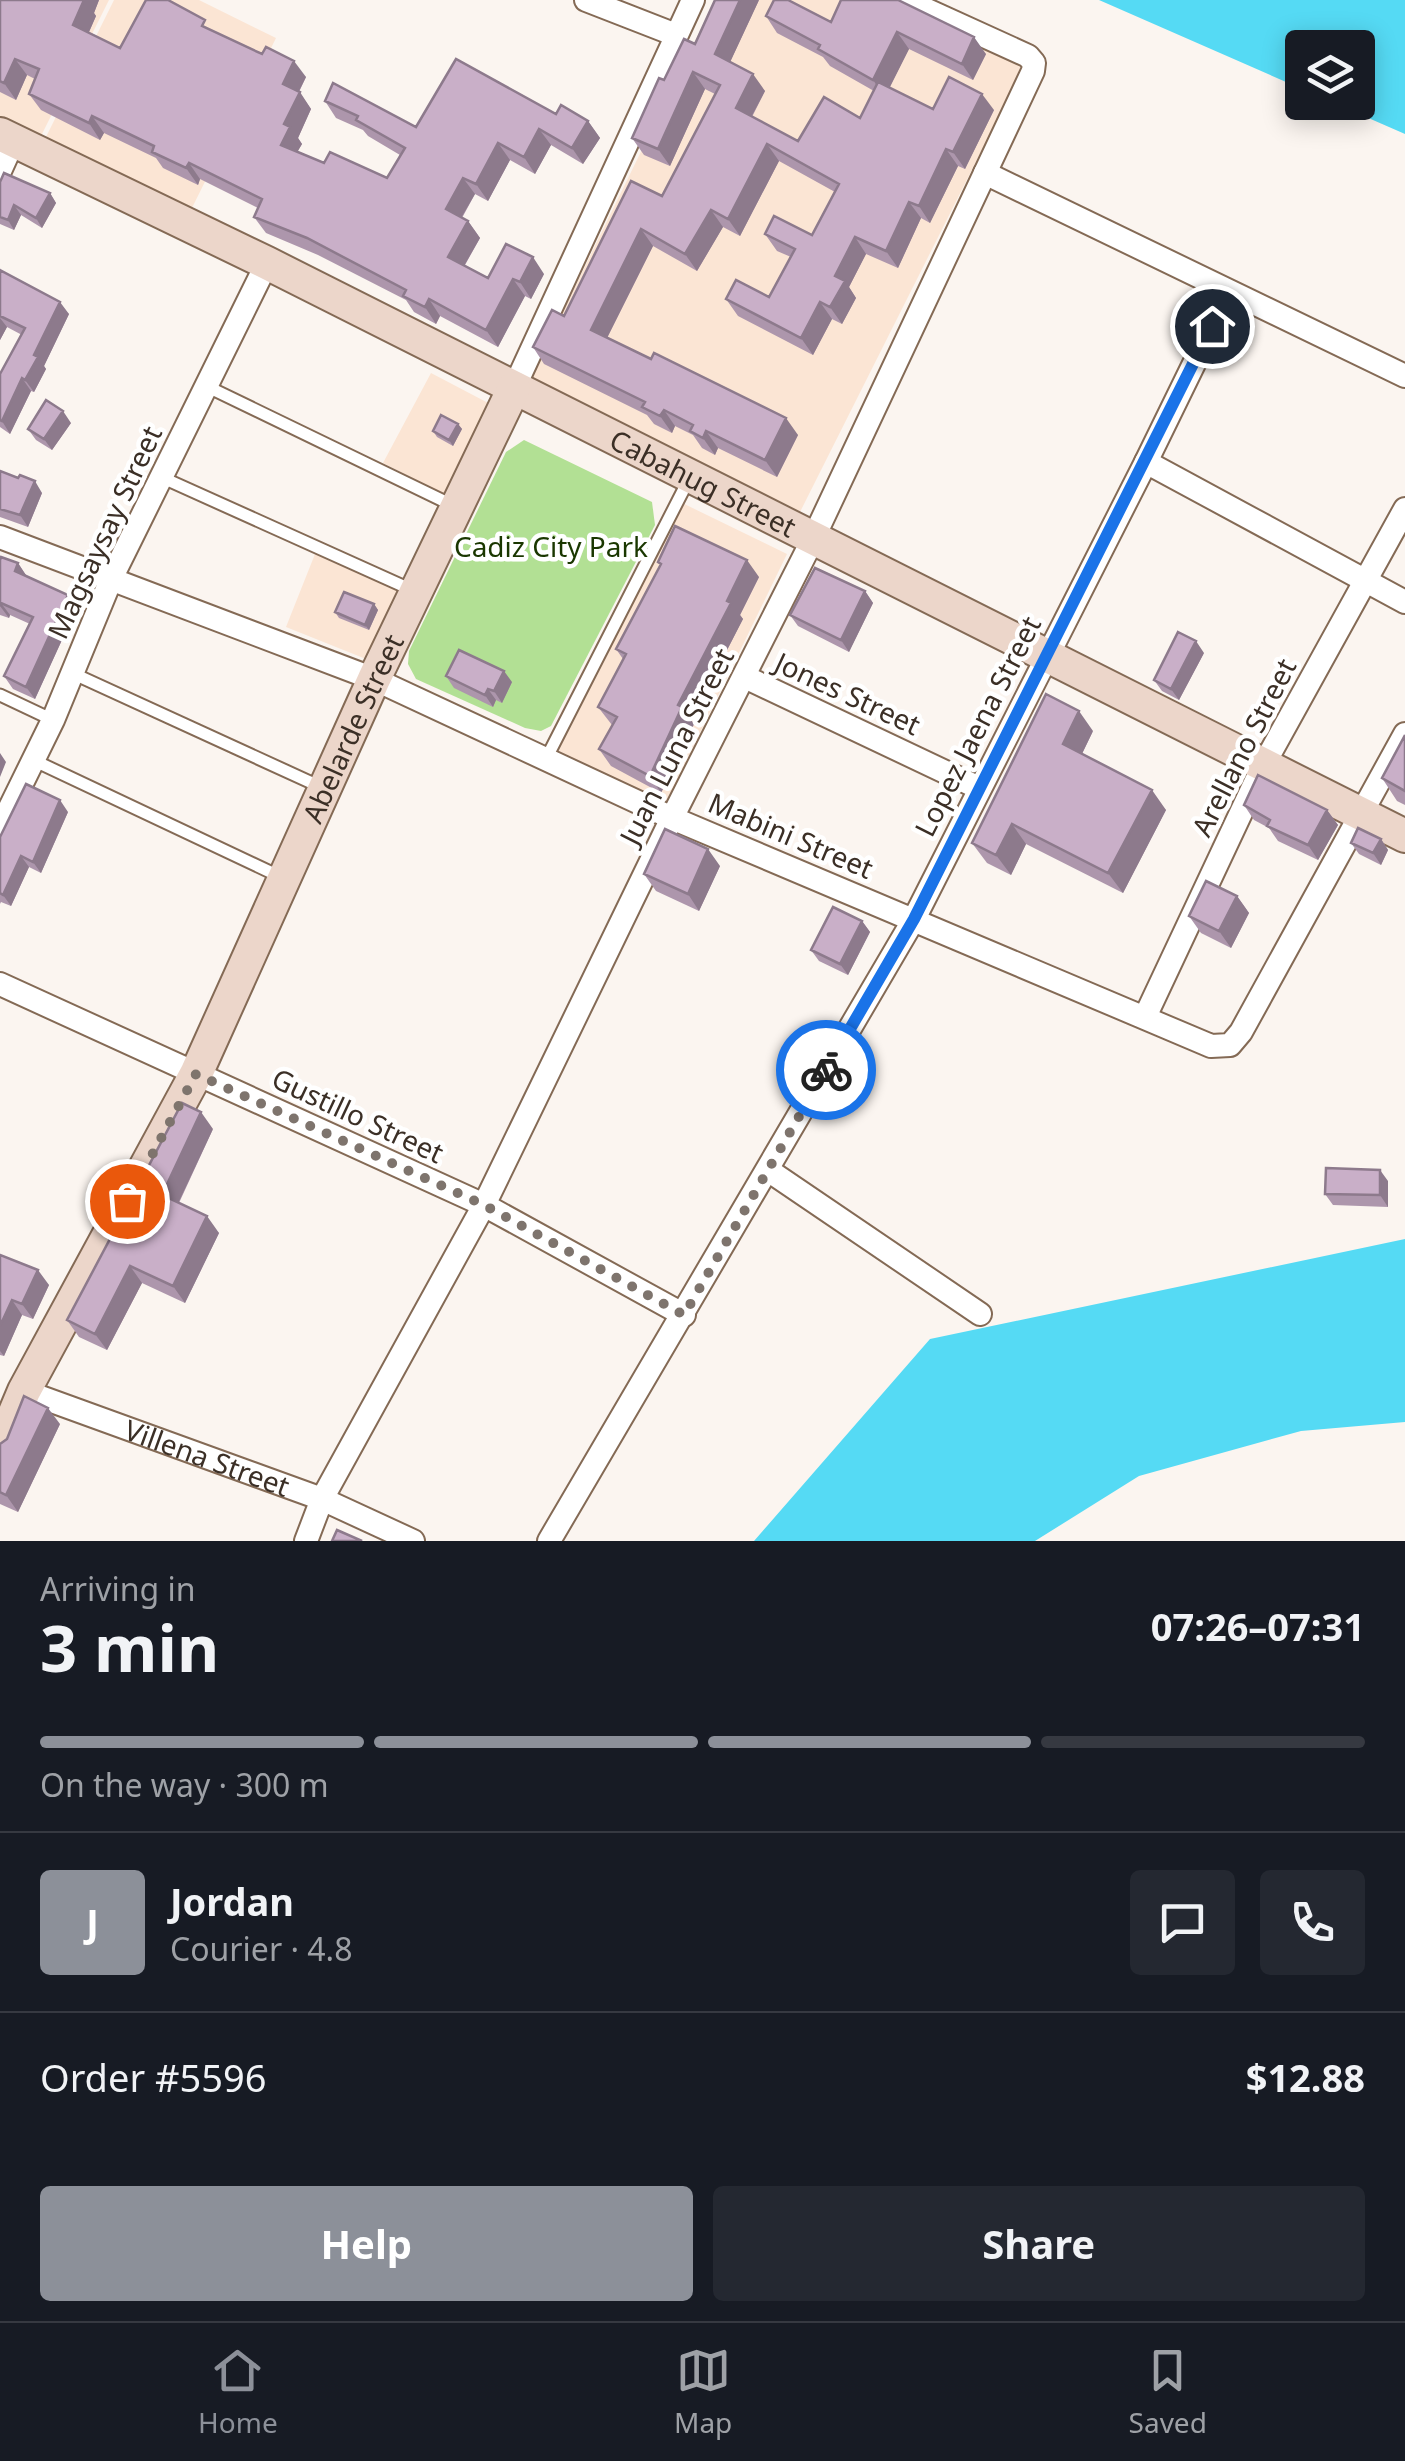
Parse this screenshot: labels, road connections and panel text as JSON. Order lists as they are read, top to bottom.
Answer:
{
  "streets": {
    "street": [
      "Cabahug Street",
      "Magsaysay Street",
      "Jones Street",
      "Lopez Jaena Street",
      "Abelarde Street",
      "Juan Luna Street",
      "Arellano Street",
      "Mabini Street",
      "Gustillo Street",
      "Villena Street"
    ]
  },
  "crossings": [
    ["Cabahug Street", "Magsaysay Street"],
    ["Cabahug Street", "Lopez Jaena Street"],
    ["Cabahug Street", "Abelarde Street"],
    ["Cabahug Street", "Juan Luna Street"],
    ["Cabahug Street", "Arellano Street"],
    ["Cabahug Street", "Mabini Street"],
    ["Magsaysay Street", "Mabini Street"],
    ["Jones Street", "Lopez Jaena Street"],
    ["Jones Street", "Juan Luna Street"],
    ["Lopez Jaena Street", "Mabini Street"],
    ["Lopez Jaena Street", "Gustillo Street"],
    ["Abelarde Street", "Mabini Street"],
    ["Abelarde Street", "Gustillo Street"],
    ["Abelarde Street", "Villena Street"],
    ["Juan Luna Street", "Mabini Street"],
    ["Juan Luna Street", "Gustillo Street"],
    ["Juan Luna Street", "Villena Street"],
    ["Arellano Street", "Mabini Street"]
  ],
  "parks": ["Cadiz City Park"],
  "page": {
    "heading": ["3 min", "Arriving in", "07:26–07:31"],
    "panel": [
      "Jordan",
      "Courier · 4.8",
      "Order #5596",
      "$12.88"
    ],
    "bar": "On the way · 300 m",
    "round": "J",
    "buttons": ["Help", "Share"],
    "tabs": ["Home", "Map", "Saved"]
  }
}
